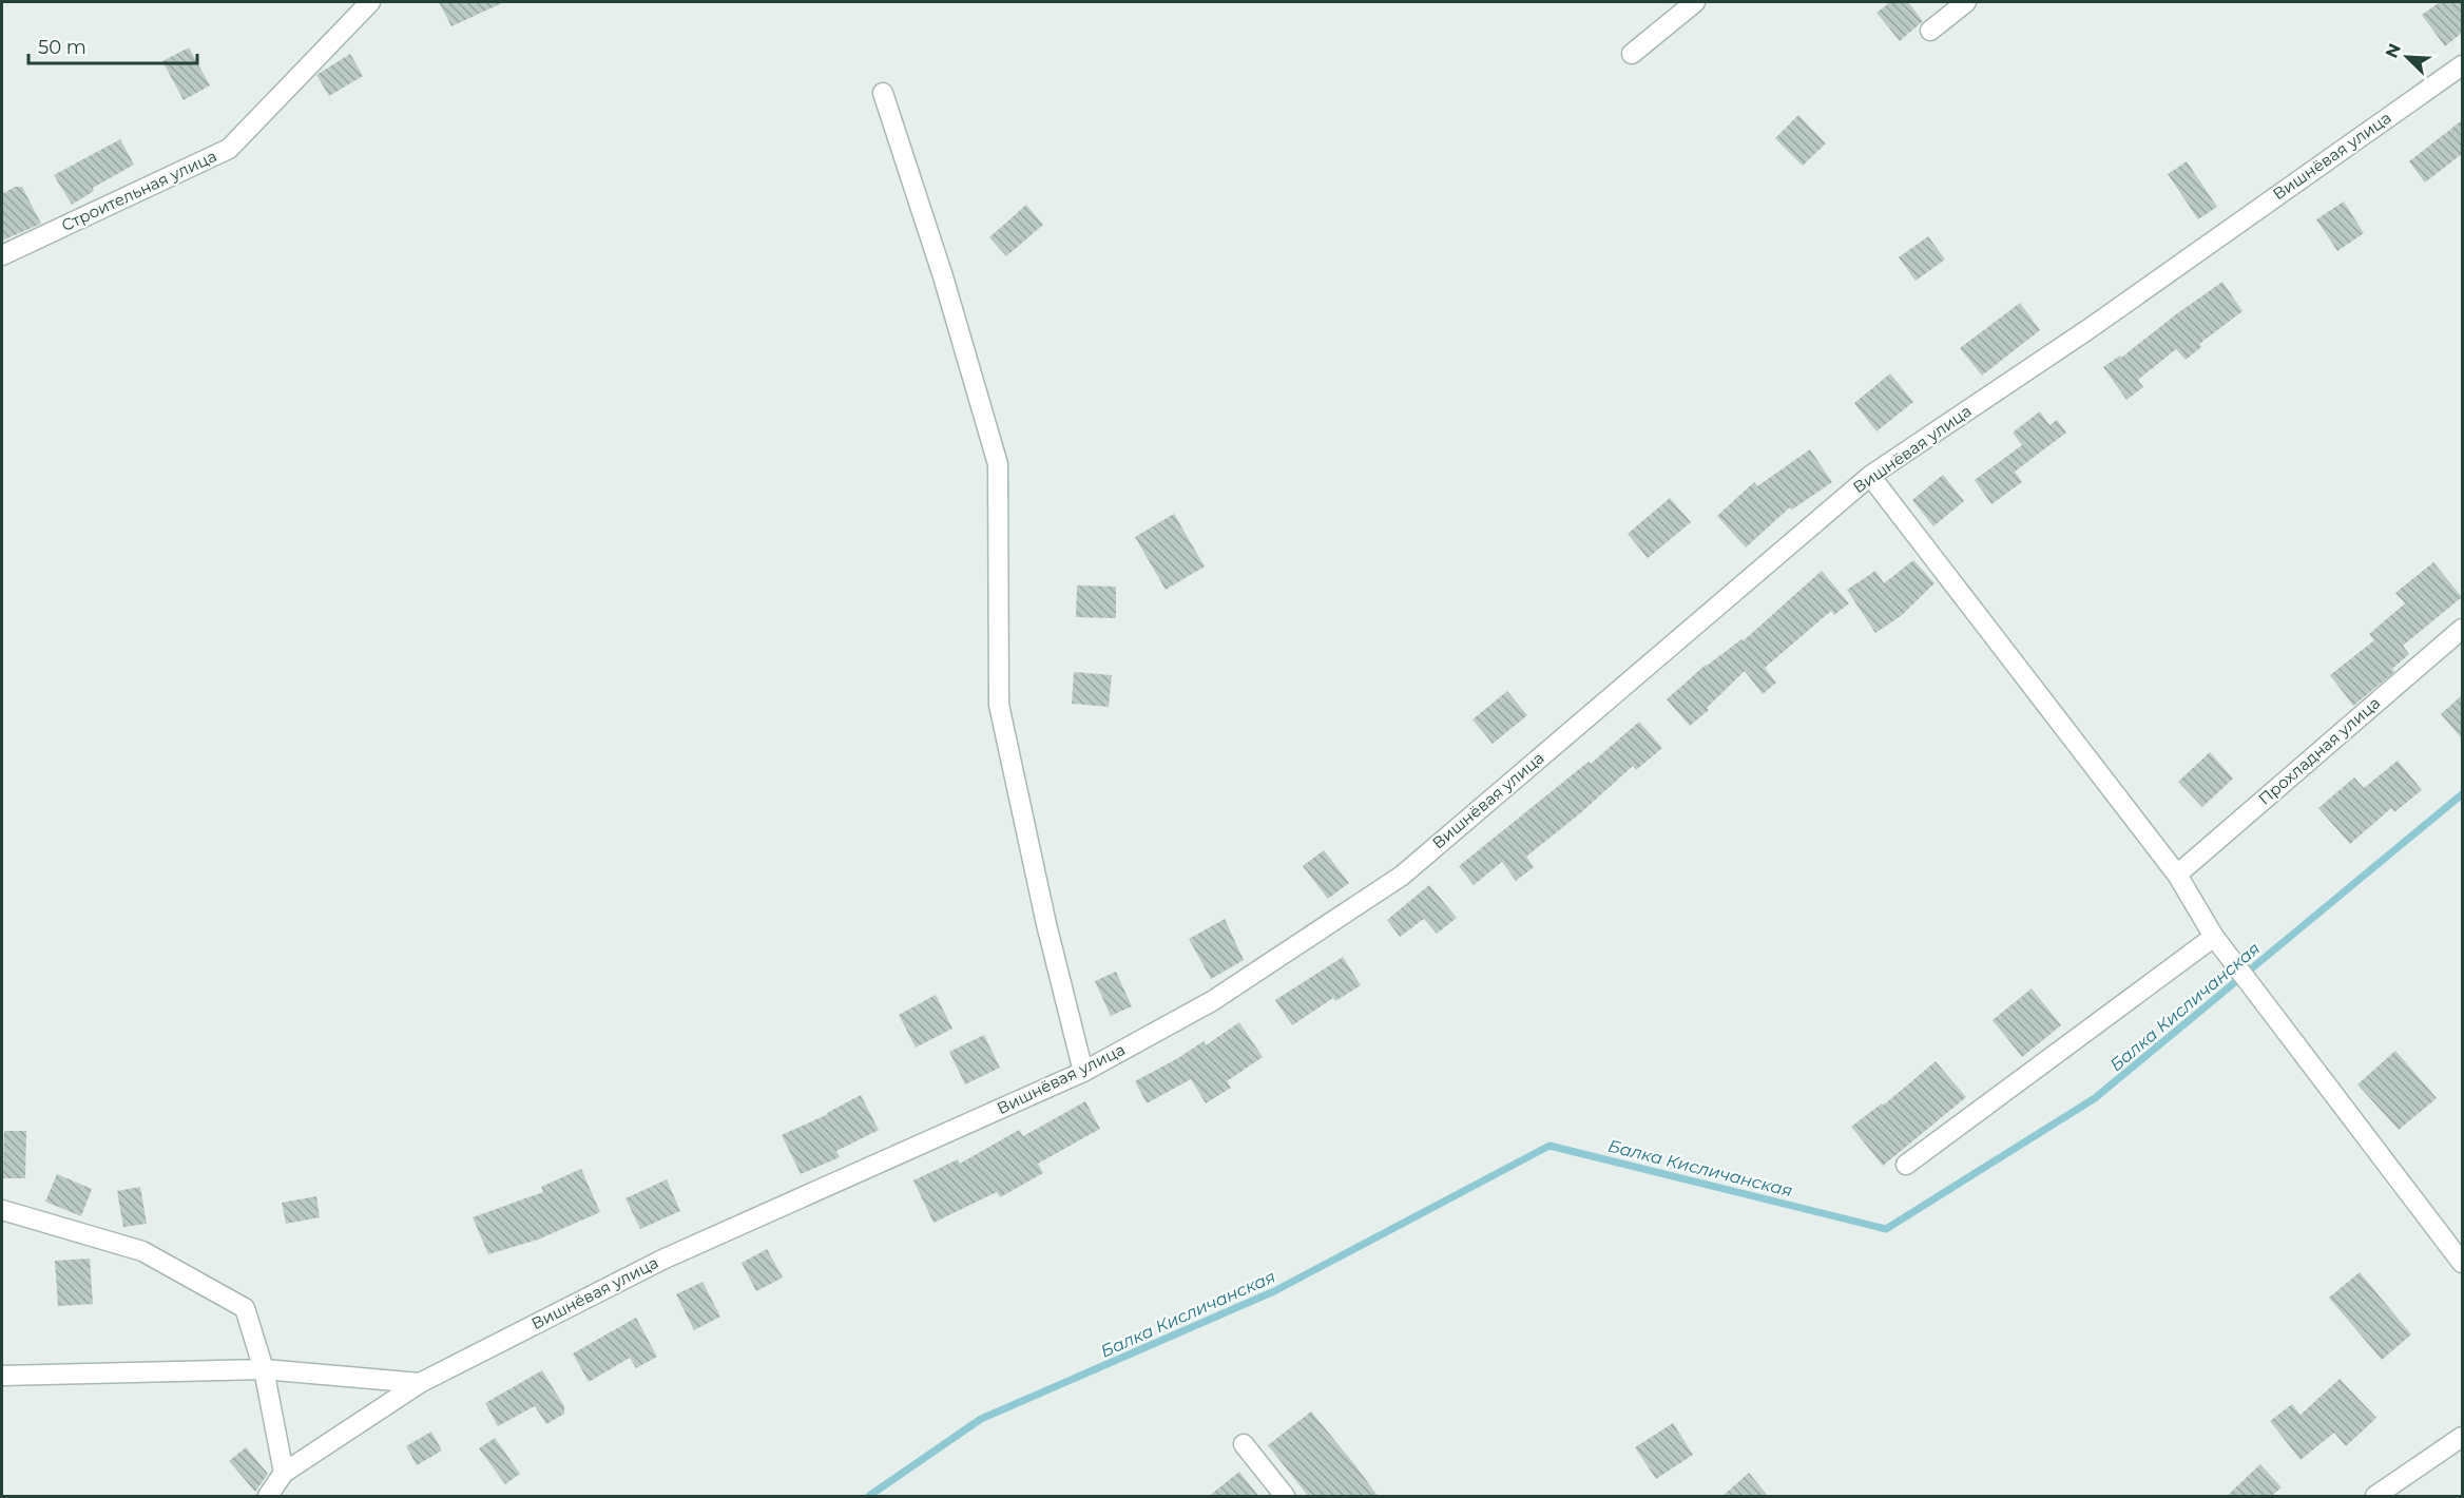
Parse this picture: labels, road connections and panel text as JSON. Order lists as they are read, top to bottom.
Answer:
{
  "streets": {
    "street": ["Вишнёвая улица", "Строительная улица", "Прохладная улица"]
  },
  "water": ["Балка Кисличанская"],
  "scale_bar": "50 m",
  "north": "top left"
}
